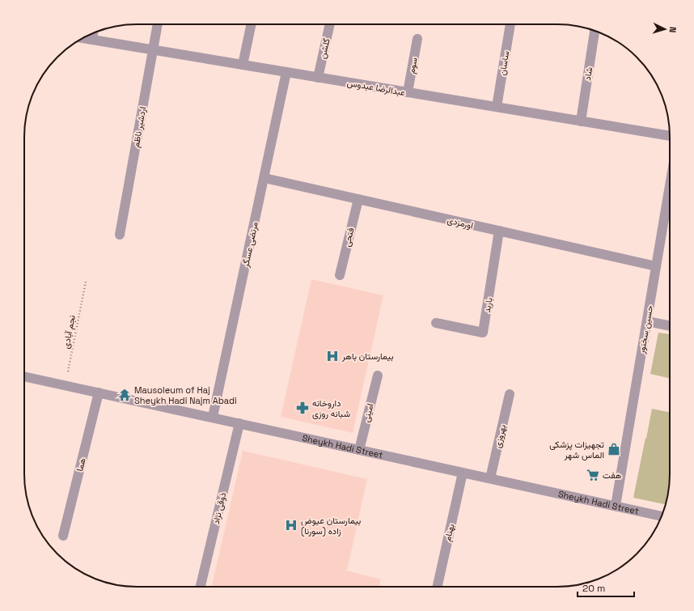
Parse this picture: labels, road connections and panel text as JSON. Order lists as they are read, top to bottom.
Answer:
{
  "streets": {
    "street": [
      "گلشن",
      "ساسان",
      "سوم",
      "شاد",
      "عبدالرضا عبدوس",
      "اردشیر ناظم",
      "اورمزدی",
      "فتحی",
      "مرتضی عسگر",
      "باربد",
      "حسین سخنور",
      "امینی",
      "بهروزی",
      "Sheykh Hadi Street",
      "هما",
      "ذوقی نژاد",
      "بهنام"
    ],
    "path": ["نجم آبادی"]
  },
  "crossings": [
    ["گلشن", "عبدالرضا عبدوس"],
    ["ساسان", "عبدالرضا عبدوس"],
    ["سوم", "عبدالرضا عبدوس"],
    ["شاد", "عبدالرضا عبدوس"],
    ["عبدالرضا عبدوس", "اردشیر ناظم"],
    ["عبدالرضا عبدوس", "مرتضی عسگر"],
    ["اورمزدی", "فتحی"],
    ["اورمزدی", "مرتضی عسگر"],
    ["اورمزدی", "باربد"],
    ["اورمزدی", "حسین سخنور"],
    ["مرتضی عسگر", "Sheykh Hadi Street"],
    ["حسین سخنور", "Sheykh Hadi Street"],
    ["نجم آبادی", "Sheykh Hadi Street"],
    ["امینی", "Sheykh Hadi Street"],
    ["بهروزی", "Sheykh Hadi Street"],
    ["Sheykh Hadi Street", "هما"],
    ["Sheykh Hadi Street", "ذوقی نژاد"],
    ["Sheykh Hadi Street", "بهنام"]
  ],
  "places": {
    "hospital": ["بیمارستان باهر", "بیمارستان عیوض زاده (سورنا)"],
    "temple": ["Mausoleum of Haj Sheykh Hadi Najm Abadi"],
    "pharmacy": ["داروخانه شبانه روزی"],
    "shop": ["تجهیزات پزشکی الماس شهر"],
    "supermarket": ["هفت"]
  },
  "scale_bar": "20 m",
  "north": "right"
}
